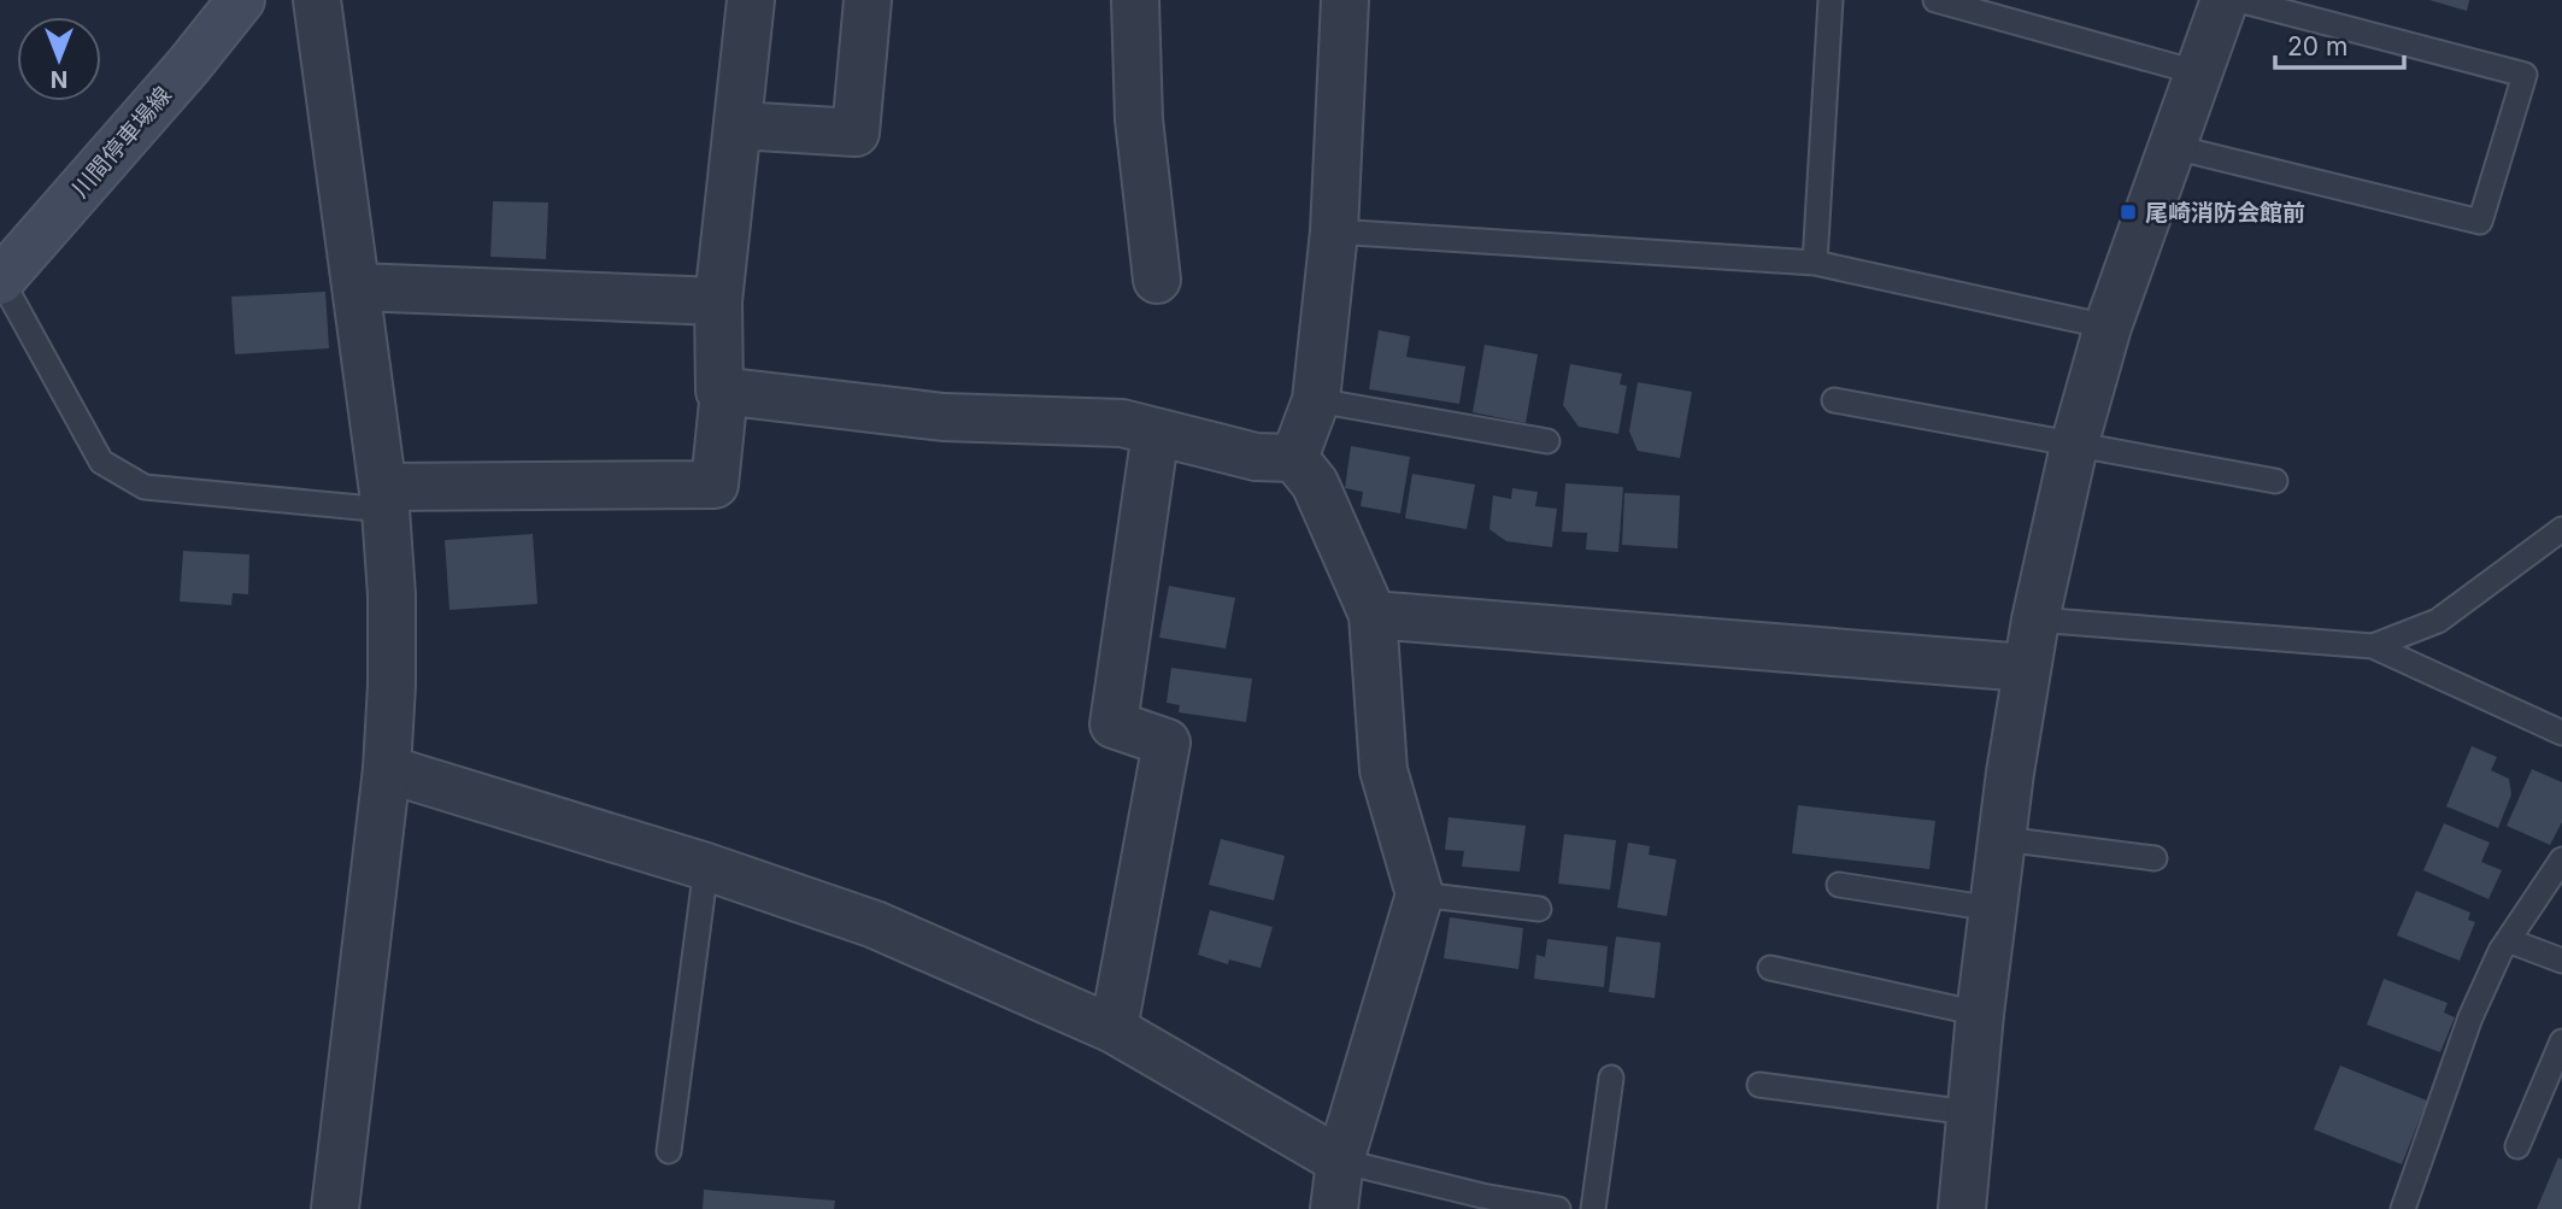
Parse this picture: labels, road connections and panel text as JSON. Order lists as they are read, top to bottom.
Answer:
{
  "streets": {
    "main road": ["川間停車場線"]
  },
  "places": {
    "transit": ["尾崎消防会館前"]
  },
  "scale_bar": "20 m",
  "north": "bottom"
}
